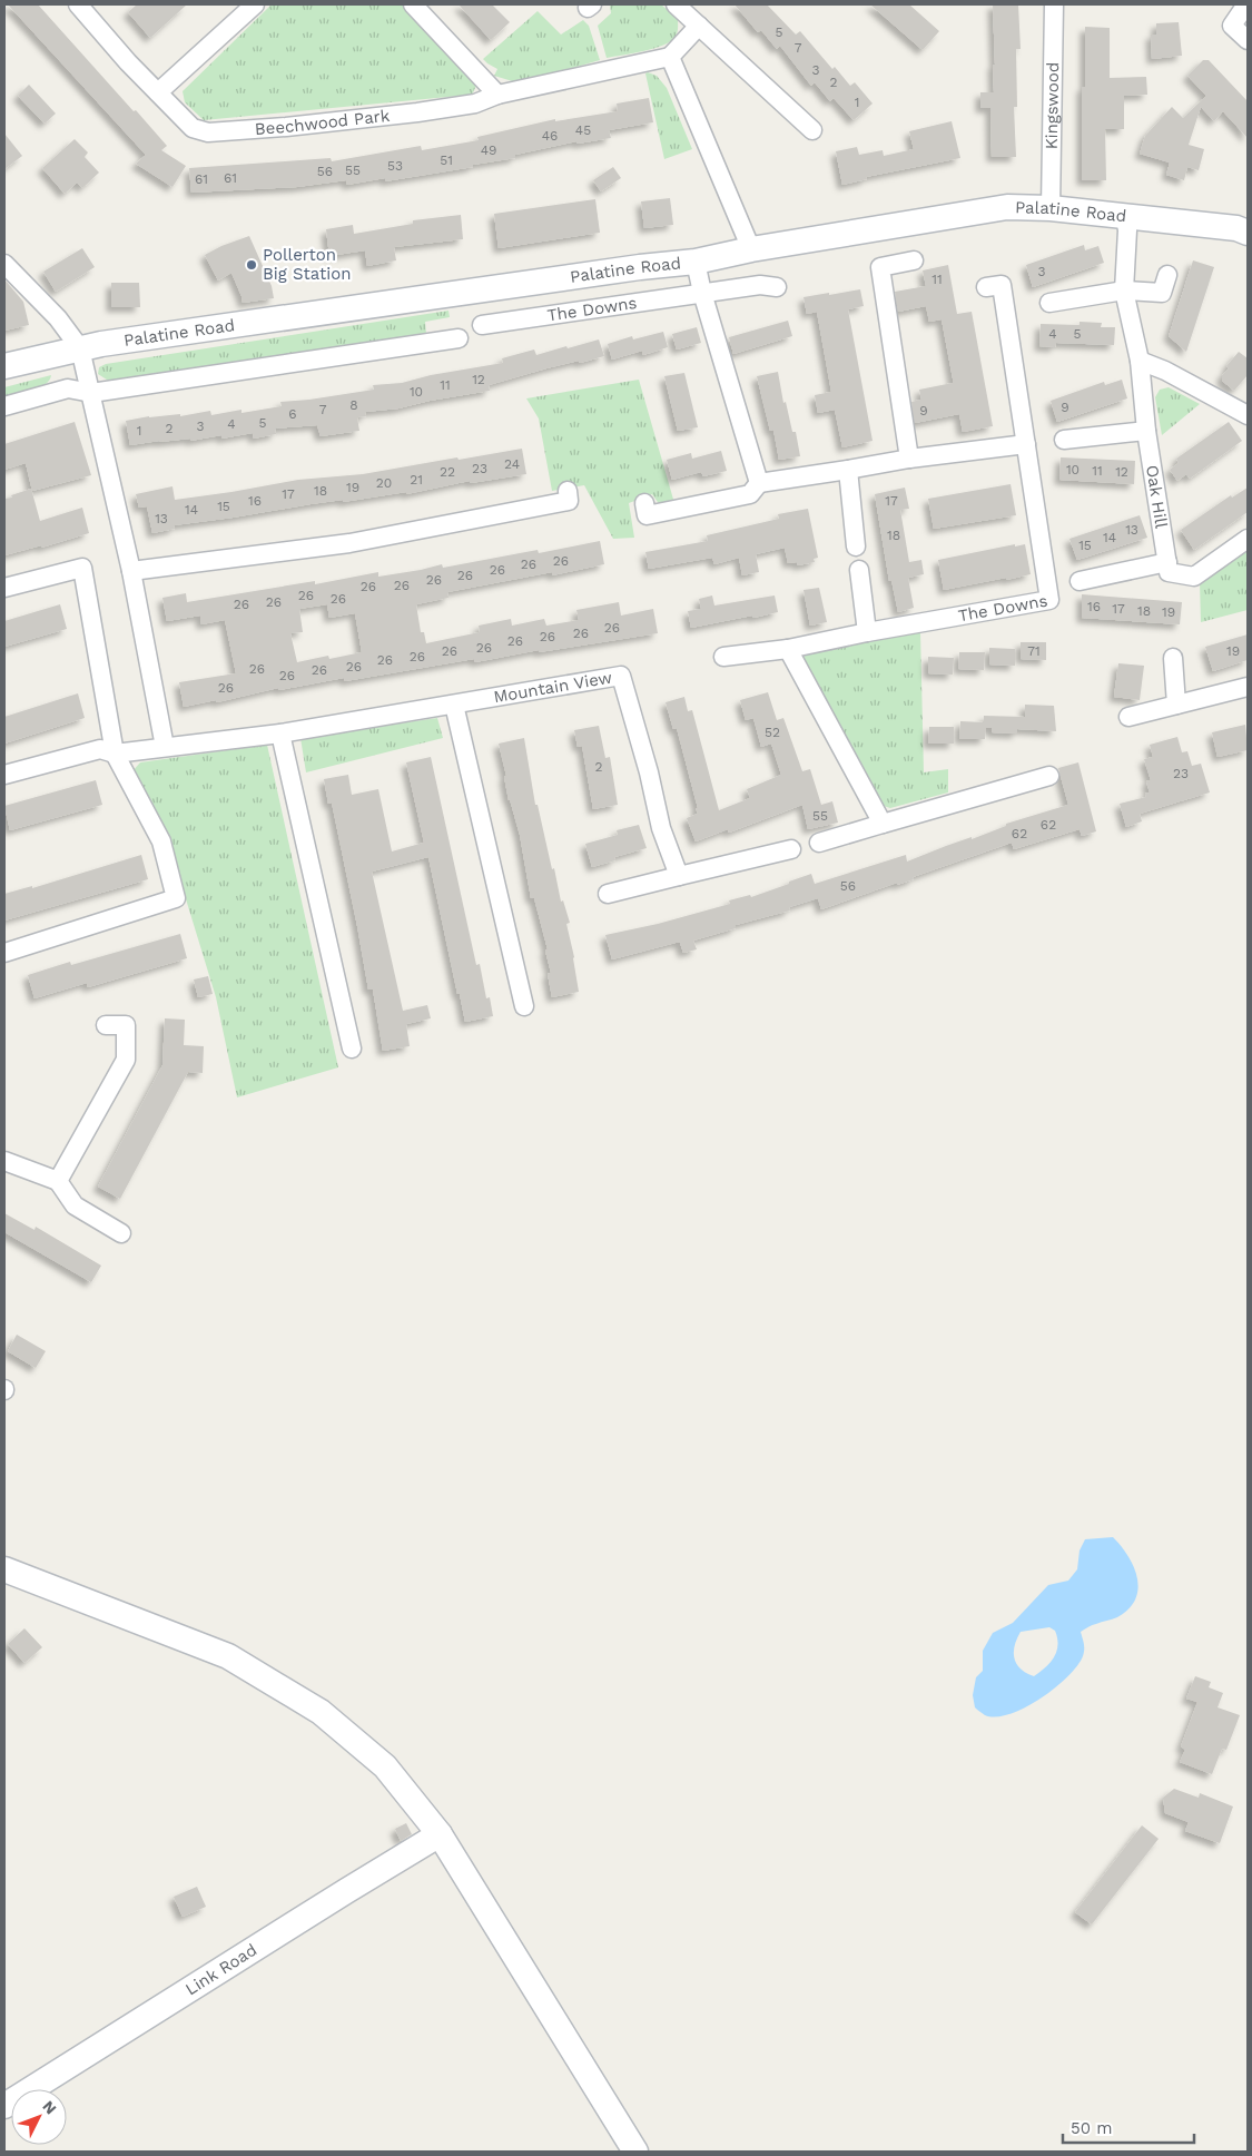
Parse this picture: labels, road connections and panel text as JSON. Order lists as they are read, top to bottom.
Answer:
{
  "streets": {
    "street": [
      "Kingswood",
      "Beechwood Park",
      "Palatine Road",
      "The Downs",
      "Oak Hill",
      "Mountain View",
      "Link Road"
    ]
  },
  "crossings": [
    ["Kingswood", "Palatine Road"],
    ["Palatine Road", "Oak Hill"]
  ],
  "places": ["Pollerton Big Station"],
  "house_numbers": [
    "5",
    "7",
    "3",
    "2",
    "1",
    "45",
    "46",
    "49",
    "51",
    "53",
    "55",
    "56",
    "61",
    "61",
    "3",
    "11",
    "4",
    "5",
    "12",
    "11",
    "10",
    "8",
    "9",
    "7",
    "9",
    "6",
    "5",
    "4",
    "3",
    "2",
    "1",
    "24",
    "23",
    "10",
    "11",
    "22",
    "12",
    "21",
    "20",
    "19",
    "18",
    "17",
    "16",
    "17",
    "15",
    "14",
    "13",
    "13",
    "18",
    "14",
    "15",
    "26",
    "26",
    "26",
    "26",
    "26",
    "26",
    "26",
    "26",
    "26",
    "26",
    "26",
    "16",
    "17",
    "18",
    "19",
    "26",
    "26",
    "26",
    "26",
    "26",
    "26",
    "71",
    "19",
    "26",
    "26",
    "26",
    "26",
    "26",
    "26",
    "26",
    "52",
    "2",
    "23",
    "55",
    "62",
    "62",
    "56"
  ],
  "scale_bar": "50 m",
  "north": "top right"
}
